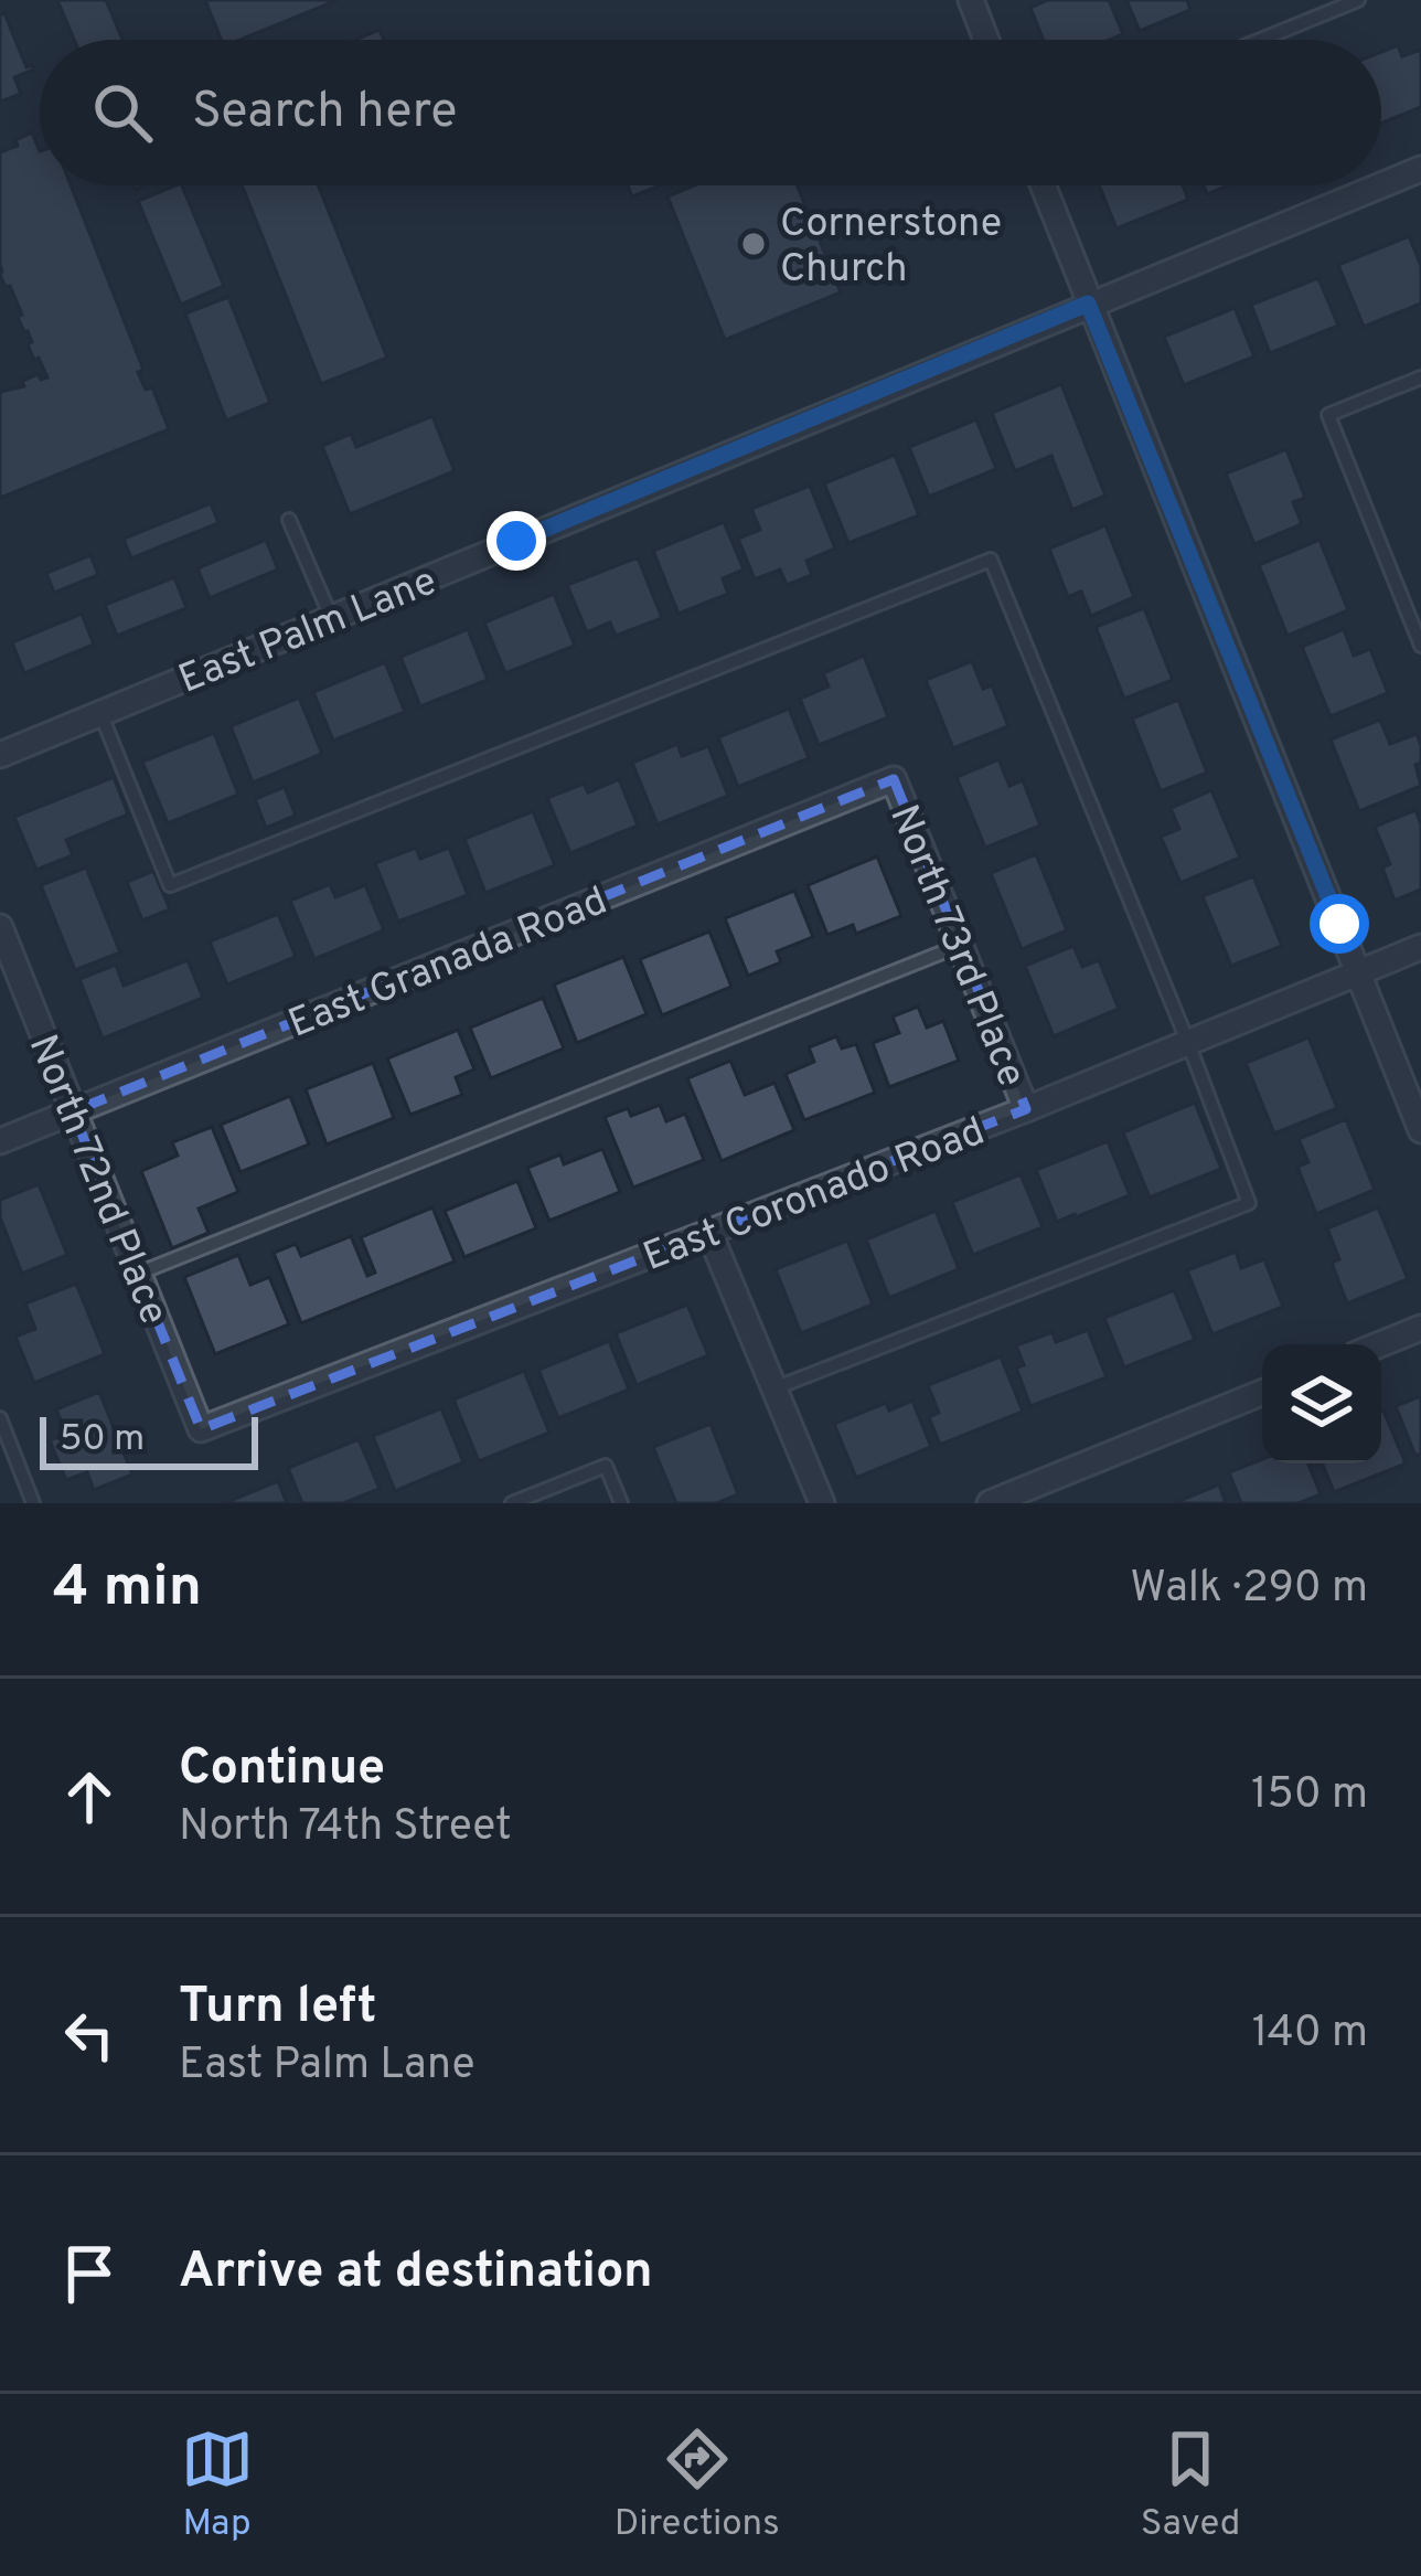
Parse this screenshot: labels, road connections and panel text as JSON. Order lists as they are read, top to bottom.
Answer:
{
  "streets": {
    "street": [
      "East Palm Lane",
      "North 73rd Place",
      "East Granada Road",
      "North 72nd Place",
      "East Coronado Road"
    ]
  },
  "crossings": [
    ["North 73rd Place", "East Granada Road"],
    ["North 73rd Place", "East Coronado Road"],
    ["East Granada Road", "North 72nd Place"],
    ["North 72nd Place", "East Coronado Road"]
  ],
  "places": ["Cornerstone Church"],
  "scale_bar": "50 m",
  "page": {
    "search": "Search here",
    "scale": "50 m",
    "heading": ["4 min", "Walk · 290 m"],
    "list": [
      ["Continue", "North 74th Street", "150 m"],
      ["Turn left", "East Palm Lane", "140 m"],
      "Arrive at destination"
    ],
    "nav": ["Map", "Directions", "Saved"]
  }
}
